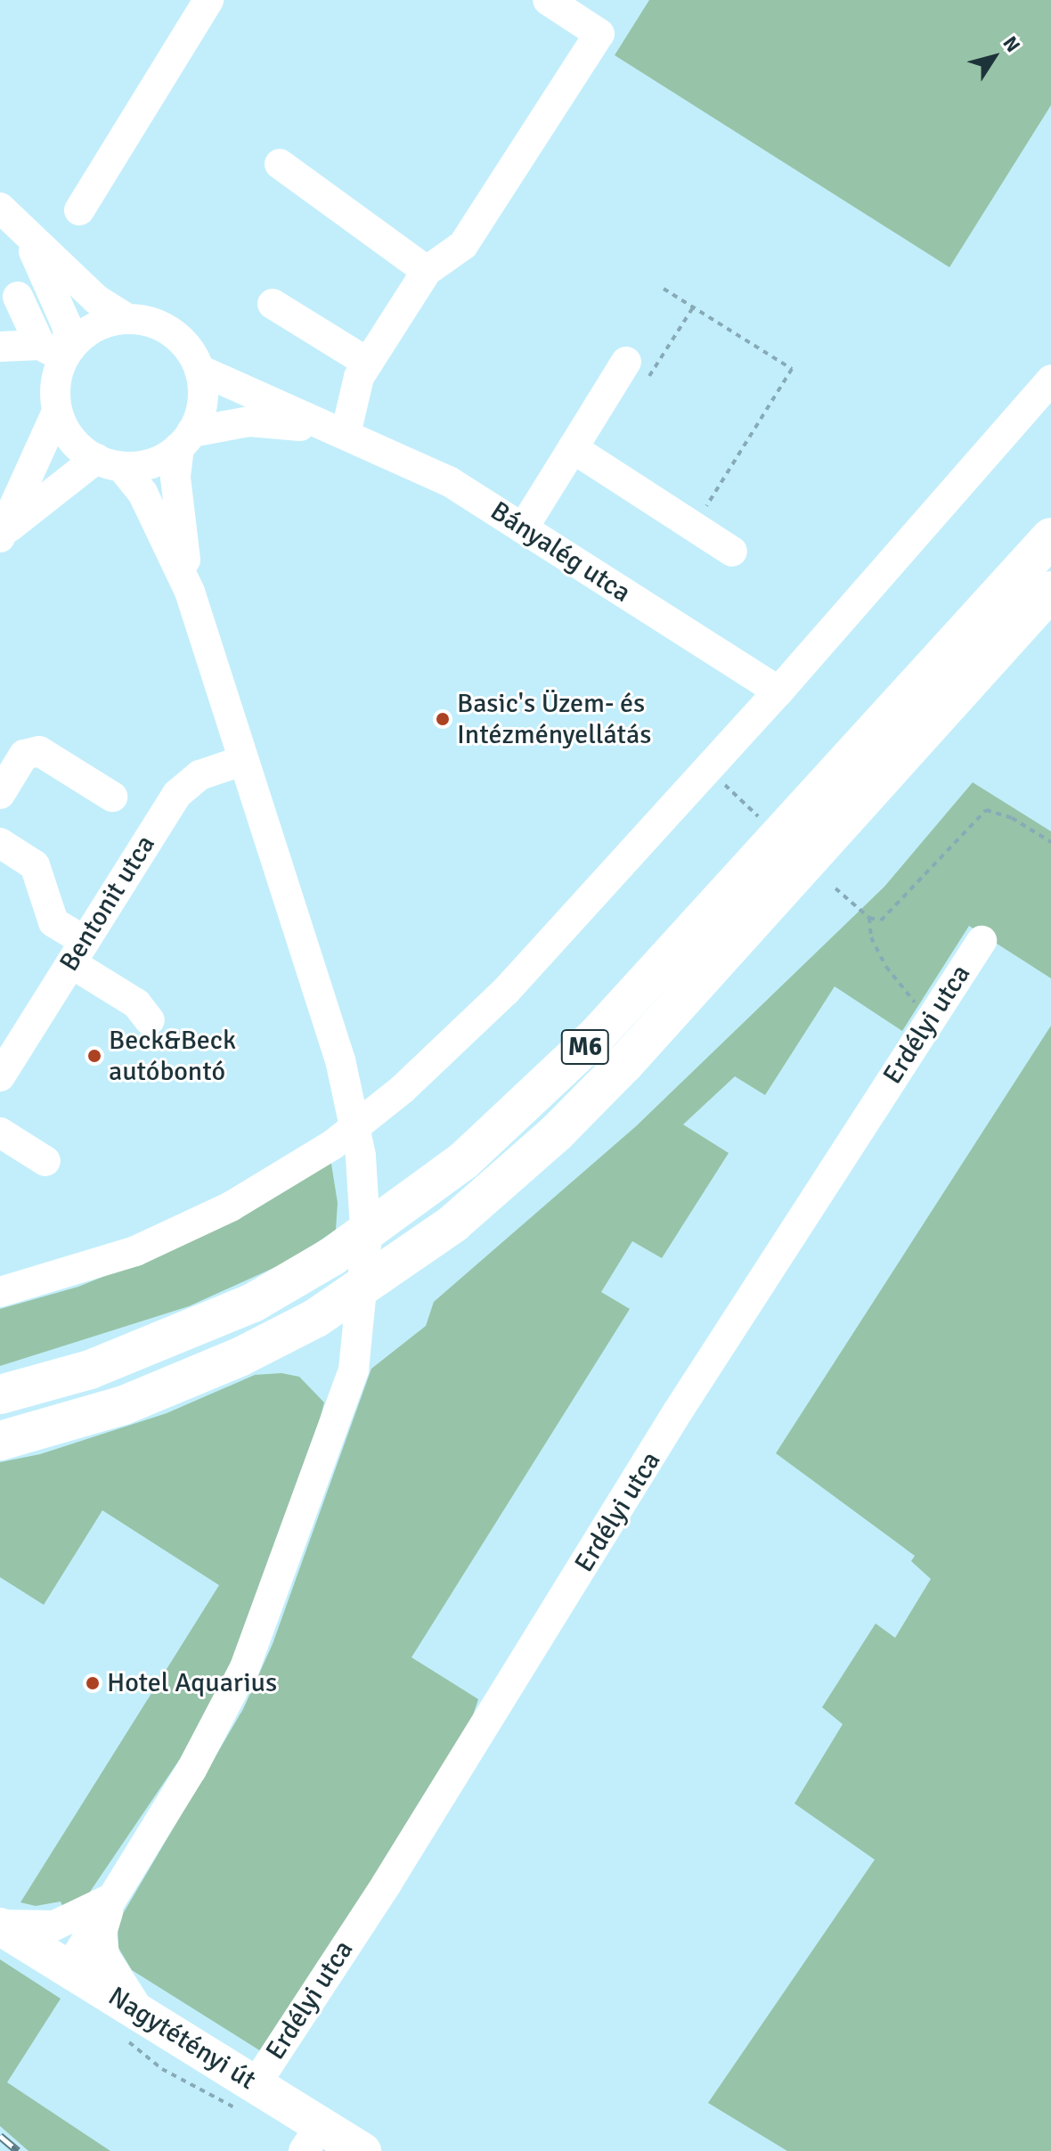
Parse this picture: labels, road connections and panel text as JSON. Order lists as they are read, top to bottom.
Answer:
{
  "streets": {
    "highway": ["M6"],
    "main road": ["Nagytétényi út"],
    "street": ["Bányalég utca", "Bentonit utca", "Erdélyi utca"]
  },
  "crossings": [
    ["Erdélyi utca", "Nagytétényi út"]
  ],
  "places": ["Basic's Üzem- és Intézményellátás", "Beck&Beck autóbontó", "Hotel Aquarius"],
  "north": "top right"
}
